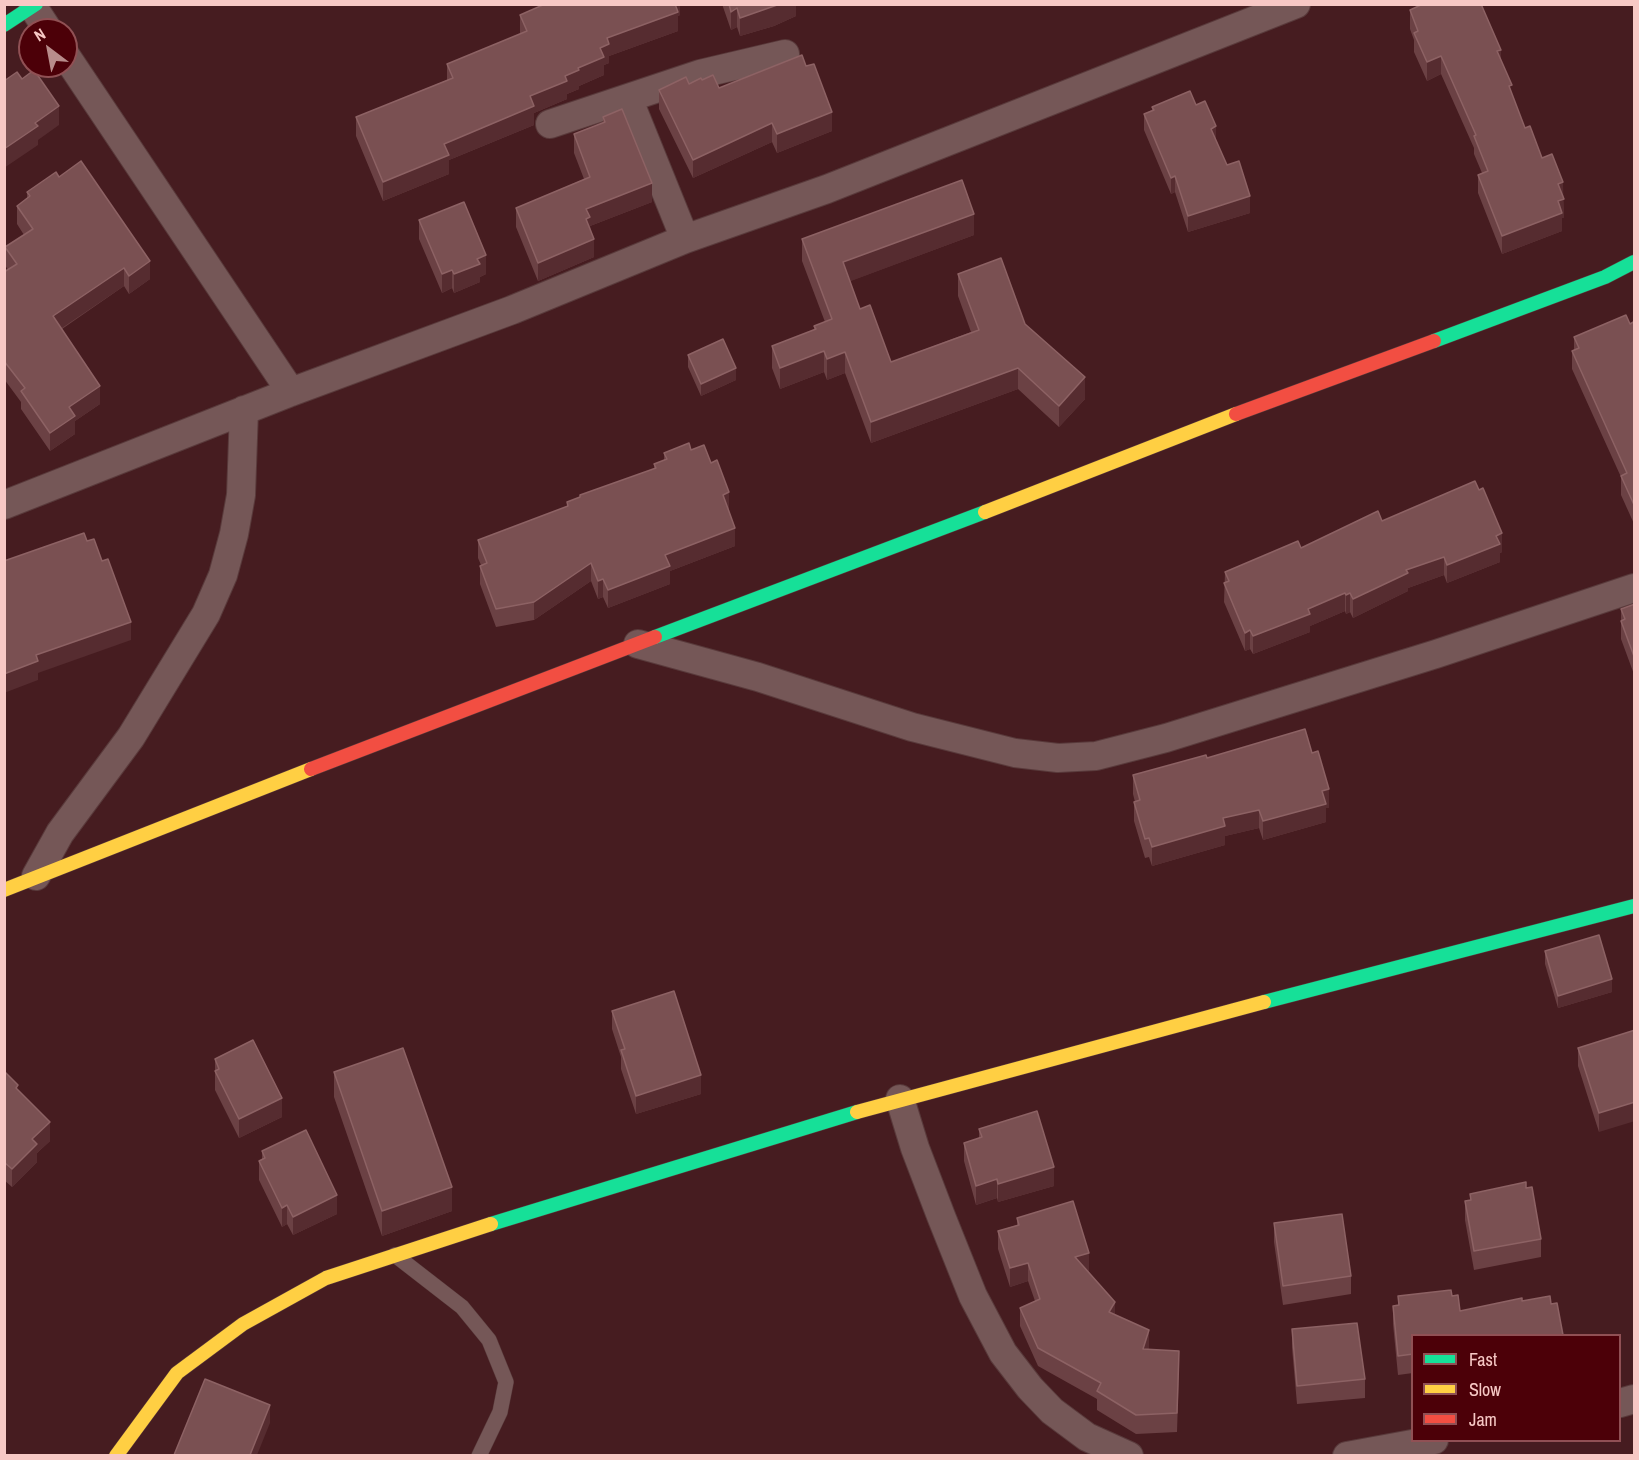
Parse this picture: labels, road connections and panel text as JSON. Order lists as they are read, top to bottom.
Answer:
{
  "legend": ["Fast", "Slow", "Jam"],
  "north": "top left"
}
